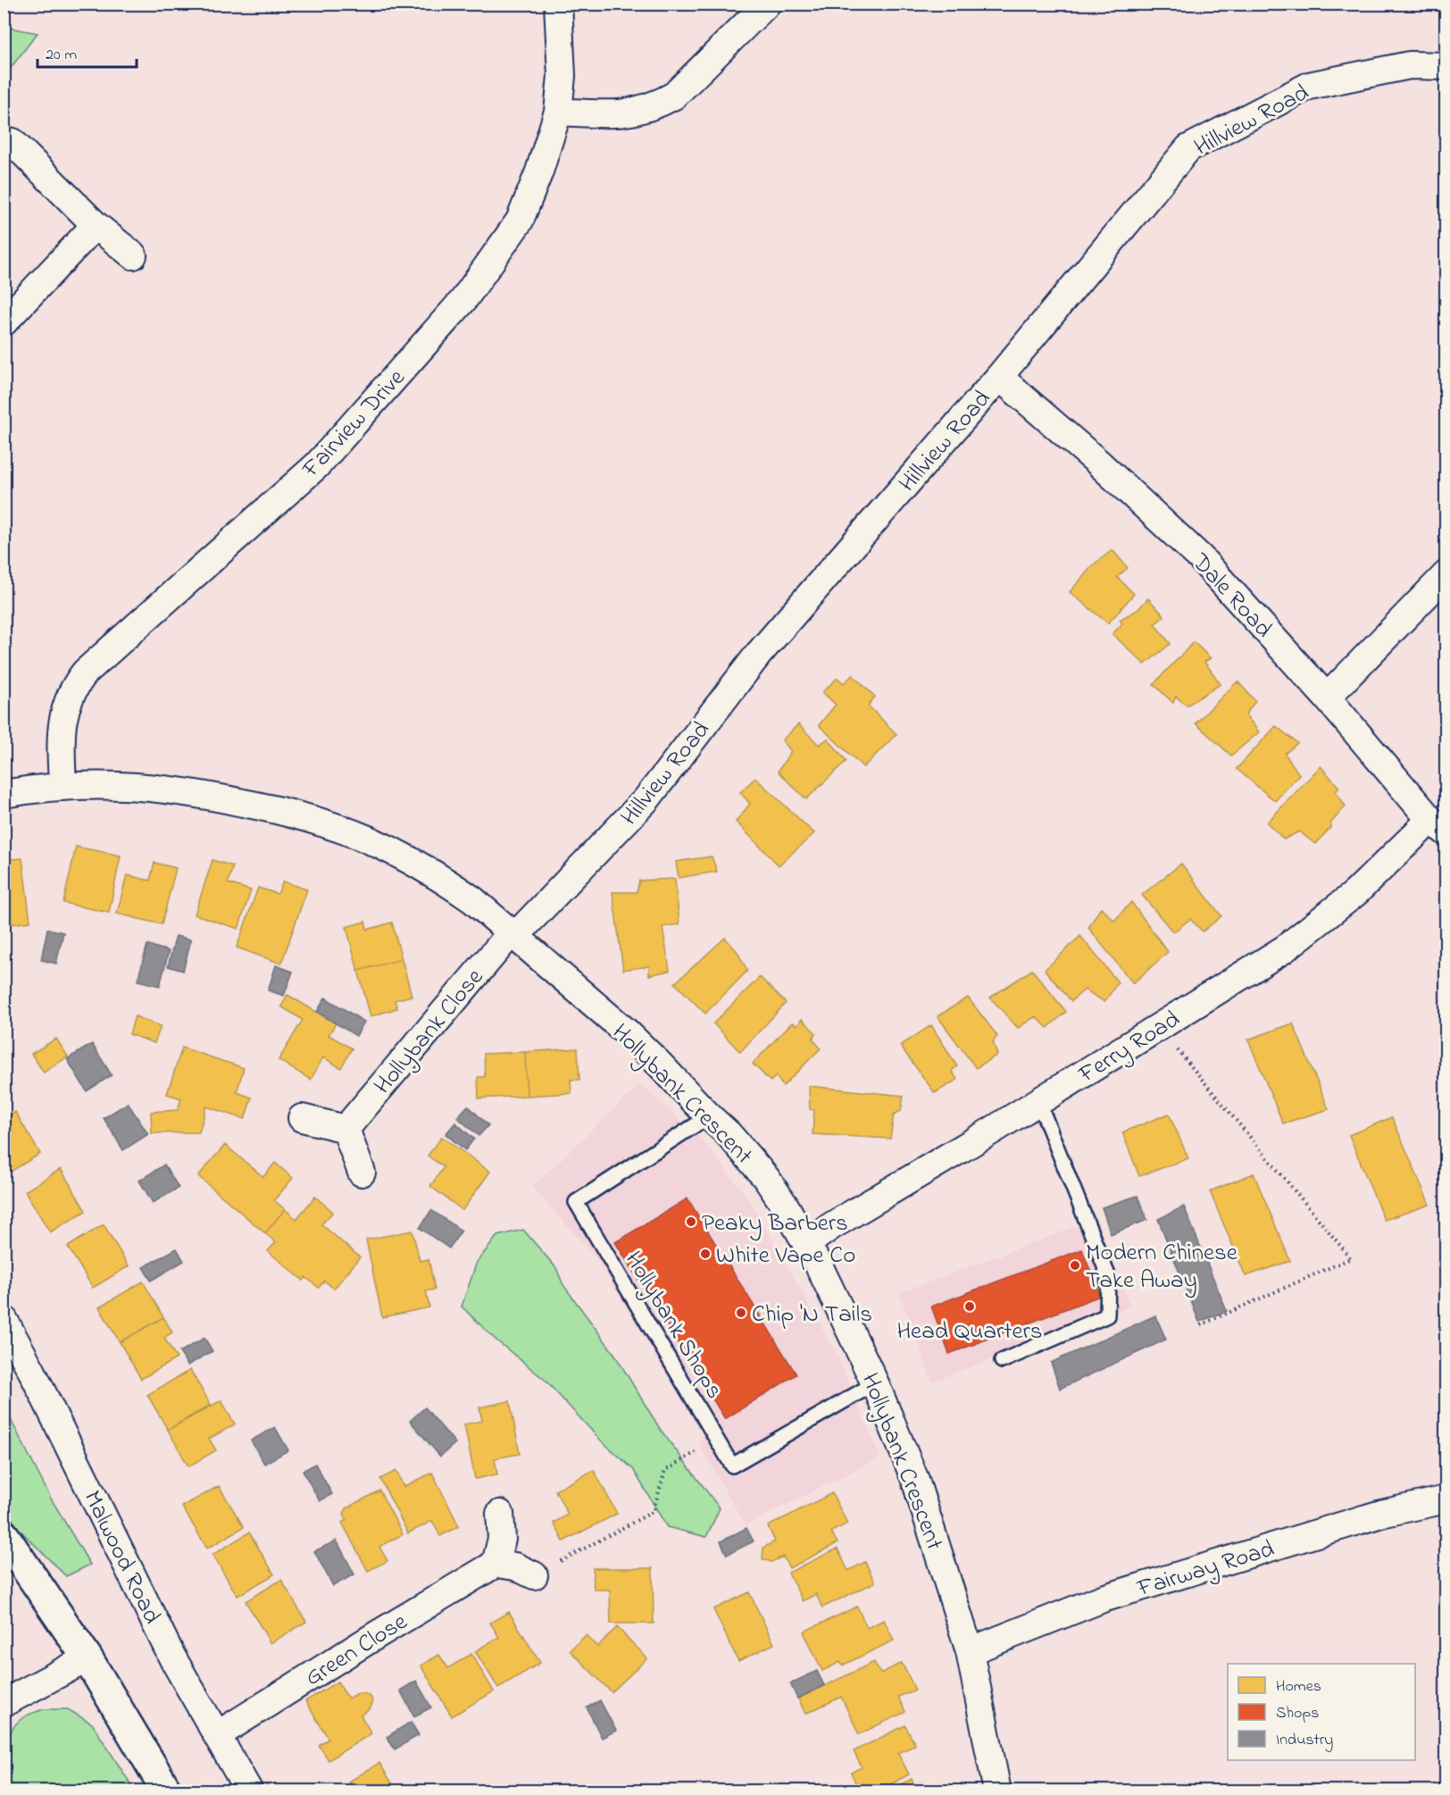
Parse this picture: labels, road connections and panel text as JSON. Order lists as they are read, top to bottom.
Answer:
{
  "streets": {
    "street": [
      "Hillview Road",
      "Fairview Drive",
      "Dale Road",
      "Hollybank Close",
      "Ferry Road",
      "Hollybank Crescent",
      "Malwood Road",
      "Fairway Road",
      "Green Close"
    ],
    "lane": ["Hollybank Shops"]
  },
  "crossings": [
    ["Hillview Road", "Dale Road"],
    ["Hillview Road", "Hollybank Close"],
    ["Hillview Road", "Hollybank Crescent"],
    ["Fairview Drive", "Hollybank Crescent"],
    ["Dale Road", "Ferry Road"],
    ["Hollybank Close", "Hollybank Crescent"],
    ["Ferry Road", "Hollybank Crescent"],
    ["Hollybank Crescent", "Hollybank Shops"],
    ["Hollybank Crescent", "Fairway Road"],
    ["Malwood Road", "Green Close"]
  ],
  "places": [
    "Peaky Barbers",
    "White Vape Co",
    "Modern Chinese Take Away",
    "Head Quarters",
    "Chip 'N Tails"
  ],
  "legend": ["Homes", "Shops", "Industry"],
  "scale_bar": "20 m"
}
